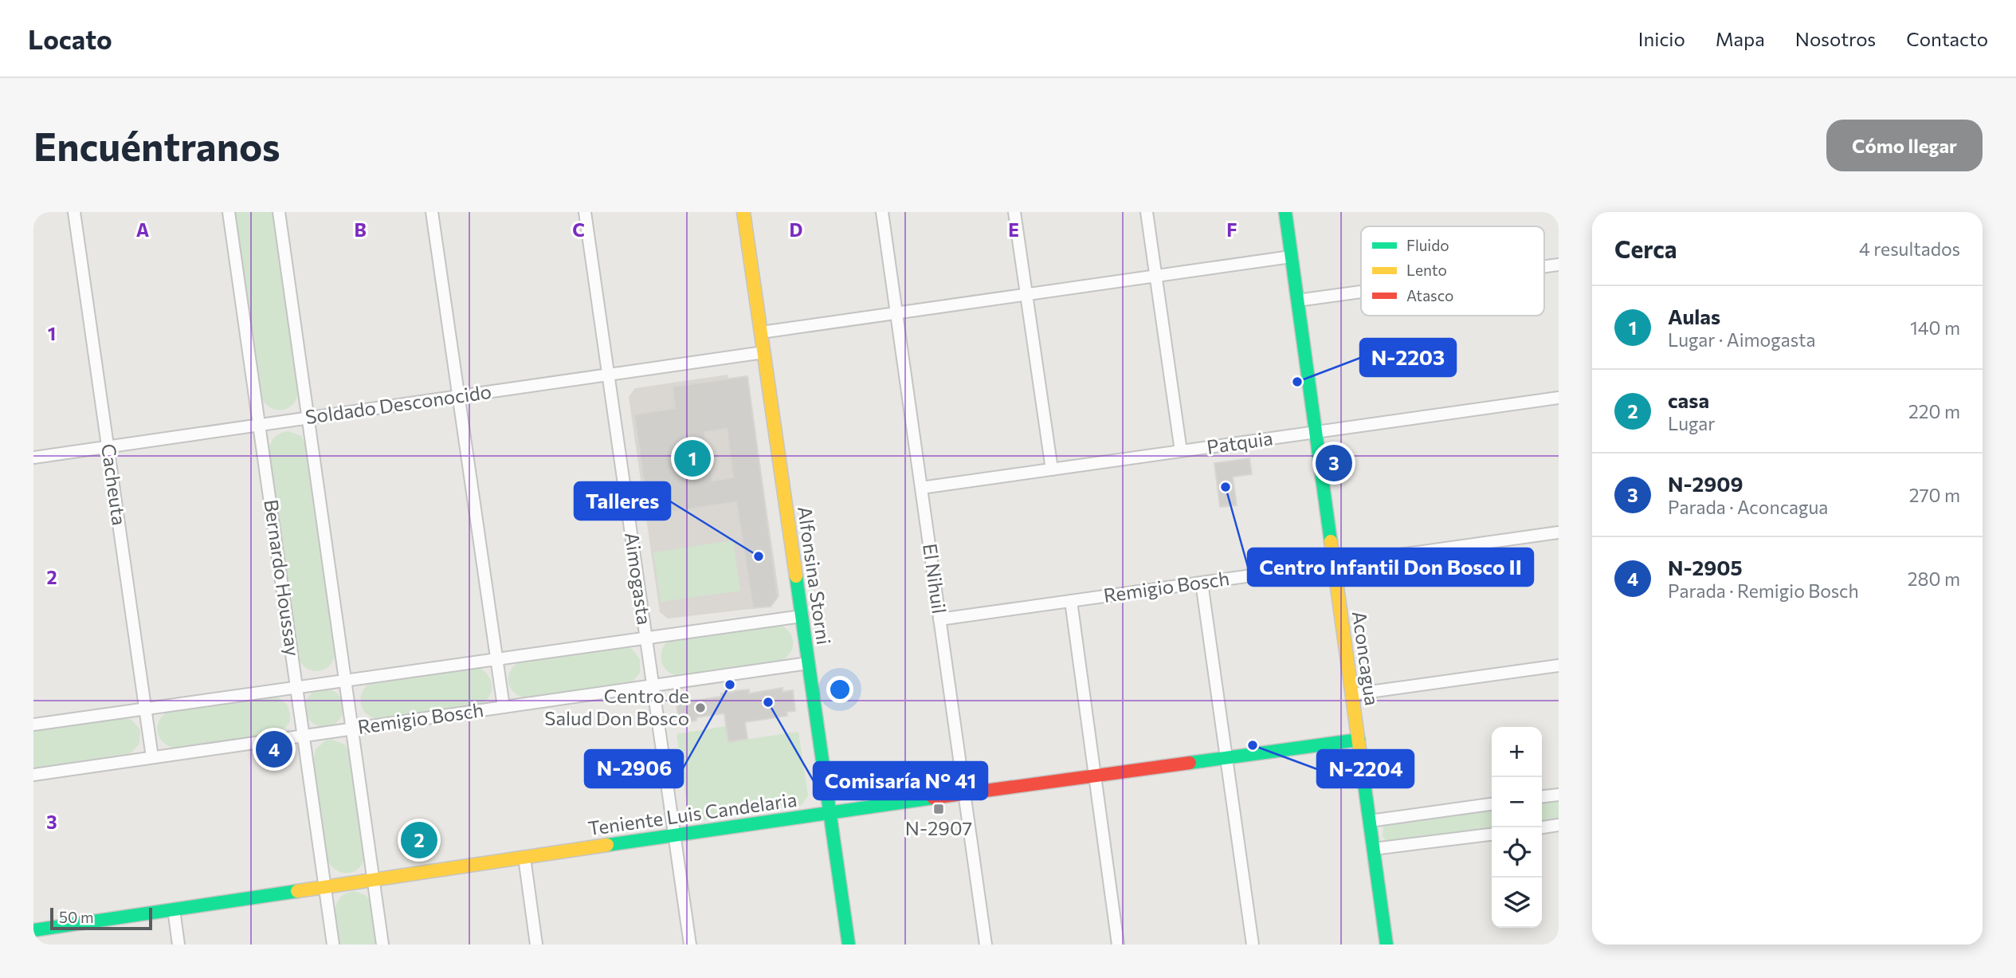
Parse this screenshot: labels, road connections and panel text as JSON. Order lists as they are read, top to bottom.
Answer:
{
  "streets": {
    "street": [
      "Soldado Desconocido",
      "Patquia",
      "Cacheuta",
      "Alfonsina Storni",
      "Bernardo Houssay",
      "Aimogasta",
      "El Nihuil",
      "Remigio Bosch",
      "Aconcagua",
      "Teniente Luis Candelaria"
    ]
  },
  "crossings": [
    ["Soldado Desconocido", "Cacheuta"],
    ["Soldado Desconocido", "Alfonsina Storni"],
    ["Soldado Desconocido", "Bernardo Houssay"],
    ["Soldado Desconocido", "Aimogasta"],
    ["Patquia", "El Nihuil"],
    ["Patquia", "Aconcagua"],
    ["Cacheuta", "Remigio Bosch"],
    ["Alfonsina Storni", "Remigio Bosch"],
    ["Alfonsina Storni", "Teniente Luis Candelaria"],
    ["Bernardo Houssay", "Remigio Bosch"],
    ["Bernardo Houssay", "Teniente Luis Candelaria"],
    ["Aimogasta", "Remigio Bosch"],
    ["Aimogasta", "Teniente Luis Candelaria"],
    ["El Nihuil", "Remigio Bosch"],
    ["El Nihuil", "Teniente Luis Candelaria"],
    ["Remigio Bosch", "Aconcagua"],
    ["Aconcagua", "Teniente Luis Candelaria"]
  ],
  "places": {
    "other": [
      "N-2203",
      "Centro Infantil Don Bosco II",
      "Talleres",
      "N-2906",
      "Comisaría N° 41",
      "Centro de Salud Don Bosco",
      "N-2204"
    ],
    "transit": ["N-2907"]
  },
  "legend": ["Fluido", "Lento", "Atasco"],
  "scale_bar": "50 m",
  "page": {
    "header": "Locato",
    "nav": [
      "Inicio",
      "Mapa",
      "Nosotros",
      "Contacto"
    ],
    "buttons": "Cómo llegar",
    "title": "Encuéntranos",
    "heading": ["Cerca", "4 resultados"],
    "list": [
      {
        "mark": "1",
        "name": "Aulas",
        "note": "Lugar · Aimogasta",
        "value": "140 m"
      },
      {
        "mark": "2",
        "name": "casa",
        "note": "Lugar",
        "value": "220 m"
      },
      {
        "mark": "3",
        "name": "N-2909",
        "note": "Parada · Aconcagua",
        "value": "270 m"
      },
      {
        "mark": "4",
        "name": "N-2905",
        "note": "Parada · Remigio Bosch",
        "value": "280 m"
      }
    ],
    "pins": [
      "1",
      "3",
      "4",
      "2"
    ],
    "map_buttons": ["+", "−"],
    "scale": "50 m"
  },
  "grid": {
    "columns": [
      "A",
      "B",
      "C",
      "D",
      "E",
      "F"
    ],
    "rows": ["1", "2", "3"]
  }
}
